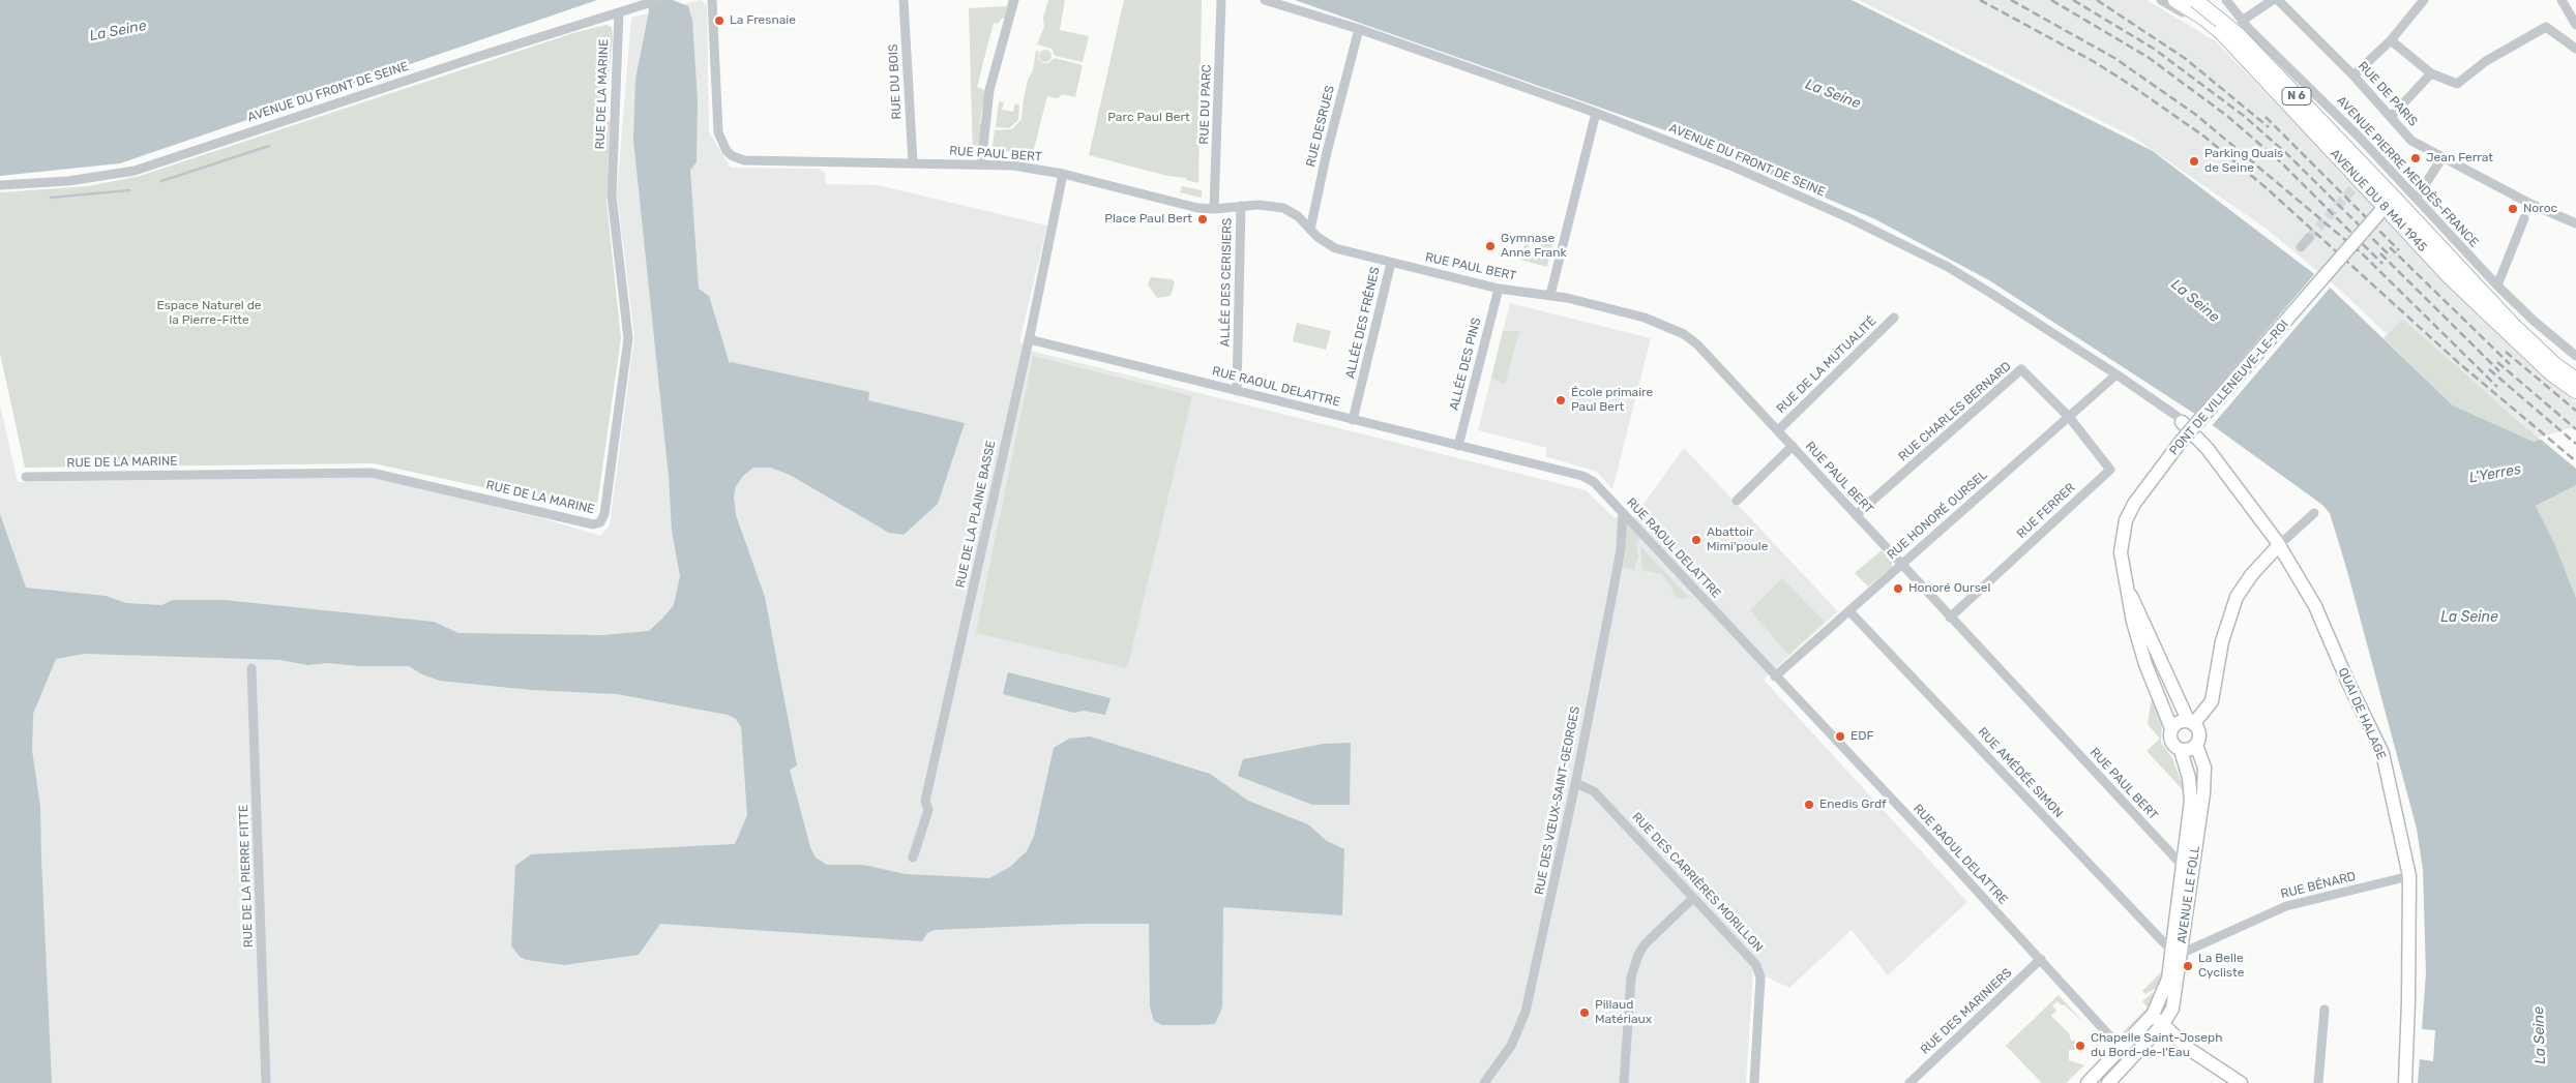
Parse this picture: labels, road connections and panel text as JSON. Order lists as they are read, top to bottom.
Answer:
{
  "streets": {
    "main road": [
      "N 6",
      "AVENUE DU 8 MAI 1945",
      "PONT DE VILLENEUVE-LE-ROI",
      "QUAI DE HALAGE",
      "AVENUE LE FOLL"
    ],
    "street": [
      "RUE DU BOIS",
      "AVENUE DU FRONT DE SEINE",
      "RUE DE LA MARINE",
      "RUE DE PARIS",
      "RUE DU PARC",
      "RUE DESRUES",
      "RUE PAUL BERT",
      "AVENUE PIERRE MENDÈS-FRANCE",
      "ALLÉE DES CERISIERS",
      "ALLÉE DES FRÊNES",
      "ALLÉE DES PINS",
      "RUE DE LA MUTUALITÉ",
      "RUE RAOUL DELATTRE",
      "RUE CHARLES BERNARD",
      "RUE FERRER",
      "RUE DE LA PLAINE BASSE",
      "RUE HONORÉ OURSEL",
      "RUE AMÉDÉE SIMON",
      "RUE DES VŒUX-SAINT-GEORGES",
      "RUE DE LA PIERRE FITTE",
      "RUE DES CARRIÈRES MORILLON",
      "RUE BÉNARD",
      "RUE DES MARINIERS"
    ]
  },
  "crossings": [
    ["RUE DU BOIS", "RUE PAUL BERT"],
    ["AVENUE DU FRONT DE SEINE", "RUE DE LA MARINE"],
    ["AVENUE DU FRONT DE SEINE", "RUE DESRUES"],
    ["AVENUE DU FRONT DE SEINE", "RUE HONORÉ OURSEL"],
    ["AVENUE DU FRONT DE SEINE", "QUAI DE HALAGE"],
    ["RUE DE PARIS", "AVENUE PIERRE MENDÈS-FRANCE"],
    ["RUE DU PARC", "RUE PAUL BERT"],
    ["RUE DESRUES", "RUE PAUL BERT"],
    ["RUE PAUL BERT", "ALLÉE DES CERISIERS"],
    ["RUE PAUL BERT", "ALLÉE DES FRÊNES"],
    ["RUE PAUL BERT", "ALLÉE DES PINS"],
    ["RUE PAUL BERT", "RUE DE LA MUTUALITÉ"],
    ["RUE PAUL BERT", "RUE CHARLES BERNARD"],
    ["RUE PAUL BERT", "RUE FERRER"],
    ["RUE PAUL BERT", "RUE DE LA PLAINE BASSE"],
    ["RUE PAUL BERT", "RUE HONORÉ OURSEL"],
    ["RUE PAUL BERT", "AVENUE LE FOLL"],
    ["AVENUE DU 8 MAI 1945", "PONT DE VILLENEUVE-LE-ROI"],
    ["ALLÉE DES CERISIERS", "RUE RAOUL DELATTRE"],
    ["ALLÉE DES FRÊNES", "RUE RAOUL DELATTRE"],
    ["ALLÉE DES PINS", "RUE RAOUL DELATTRE"],
    ["RUE RAOUL DELATTRE", "RUE DE LA PLAINE BASSE"],
    ["RUE RAOUL DELATTRE", "RUE HONORÉ OURSEL"],
    ["RUE RAOUL DELATTRE", "RUE DES VŒUX-SAINT-GEORGES"],
    ["RUE RAOUL DELATTRE", "AVENUE LE FOLL"],
    ["RUE RAOUL DELATTRE", "RUE DES MARINIERS"],
    ["PONT DE VILLENEUVE-LE-ROI", "AVENUE LE FOLL"],
    ["RUE CHARLES BERNARD", "RUE FERRER"],
    ["RUE CHARLES BERNARD", "RUE HONORÉ OURSEL"],
    ["RUE FERRER", "RUE HONORÉ OURSEL"],
    ["RUE HONORÉ OURSEL", "RUE AMÉDÉE SIMON"],
    ["QUAI DE HALAGE", "RUE BÉNARD"],
    ["RUE AMÉDÉE SIMON", "RUE BÉNARD"],
    ["RUE AMÉDÉE SIMON", "AVENUE LE FOLL"],
    ["RUE DES VŒUX-SAINT-GEORGES", "RUE DES CARRIÈRES MORILLON"],
    ["RUE BÉNARD", "AVENUE LE FOLL"]
  ],
  "water": ["La Seine", "L'Yerres"],
  "parks": ["Parc Paul Bert", "Espace Naturel de la Pierre-Fitte"],
  "places": [
    "La Fresnaie",
    "Jean Ferrat",
    "Parking Quais de Seine",
    "Noroc",
    "Place Paul Bert",
    "Gymnase Anne Frank",
    "École primaire Paul Bert",
    "Abattoir Mimi'poule",
    "Honoré Oursel",
    "EDF",
    "Enedis Grdf",
    "La Belle Cycliste",
    "Pillaud Matériaux",
    "Chapelle Saint-Joseph du Bord-de-l'Eau"
  ]
}
